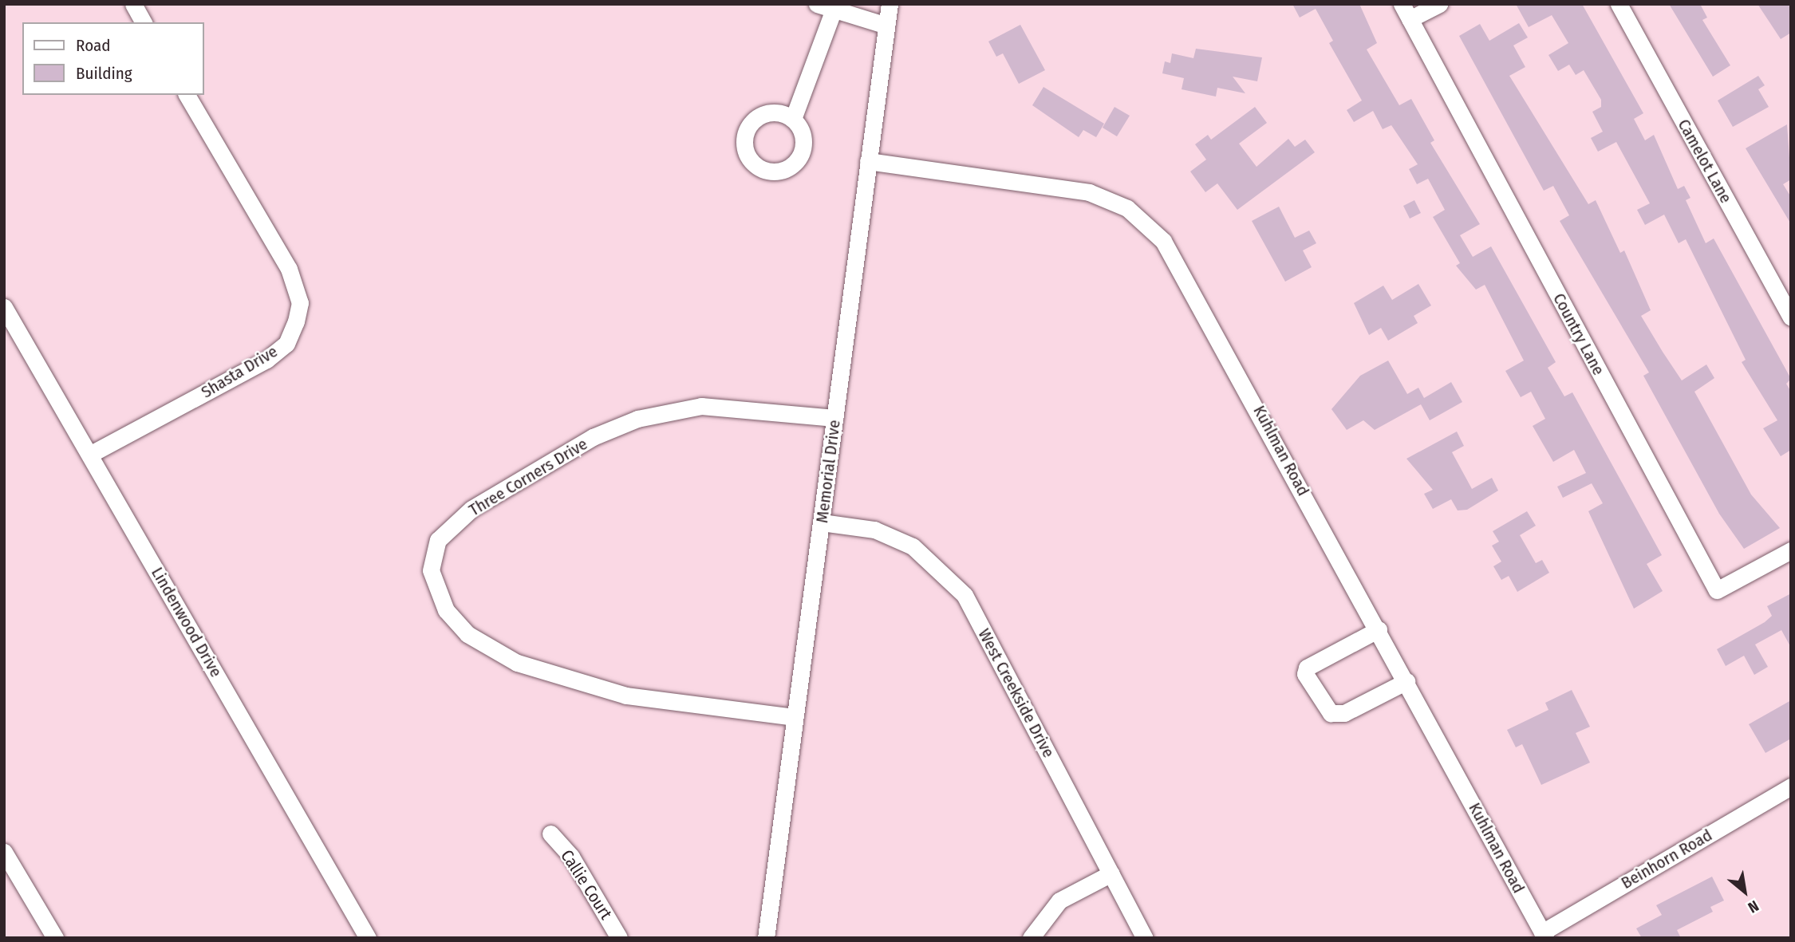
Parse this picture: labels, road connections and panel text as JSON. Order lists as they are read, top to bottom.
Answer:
{
  "streets": {
    "street": [
      "Camelot Lane",
      "Country Lane",
      "Shasta Drive",
      "Kuhlman Road",
      "Memorial Drive",
      "Three Corners Drive",
      "Lindenwood Drive",
      "West Creekside Drive",
      "Beinhorn Road",
      "Callie Court"
    ]
  },
  "crossings": [
    ["Shasta Drive", "Lindenwood Drive"],
    ["Kuhlman Road", "Memorial Drive"],
    ["Kuhlman Road", "Beinhorn Road"],
    ["Memorial Drive", "Three Corners Drive"],
    ["Memorial Drive", "West Creekside Drive"]
  ],
  "legend": ["Road", "Building"],
  "north": "bottom right"
}
